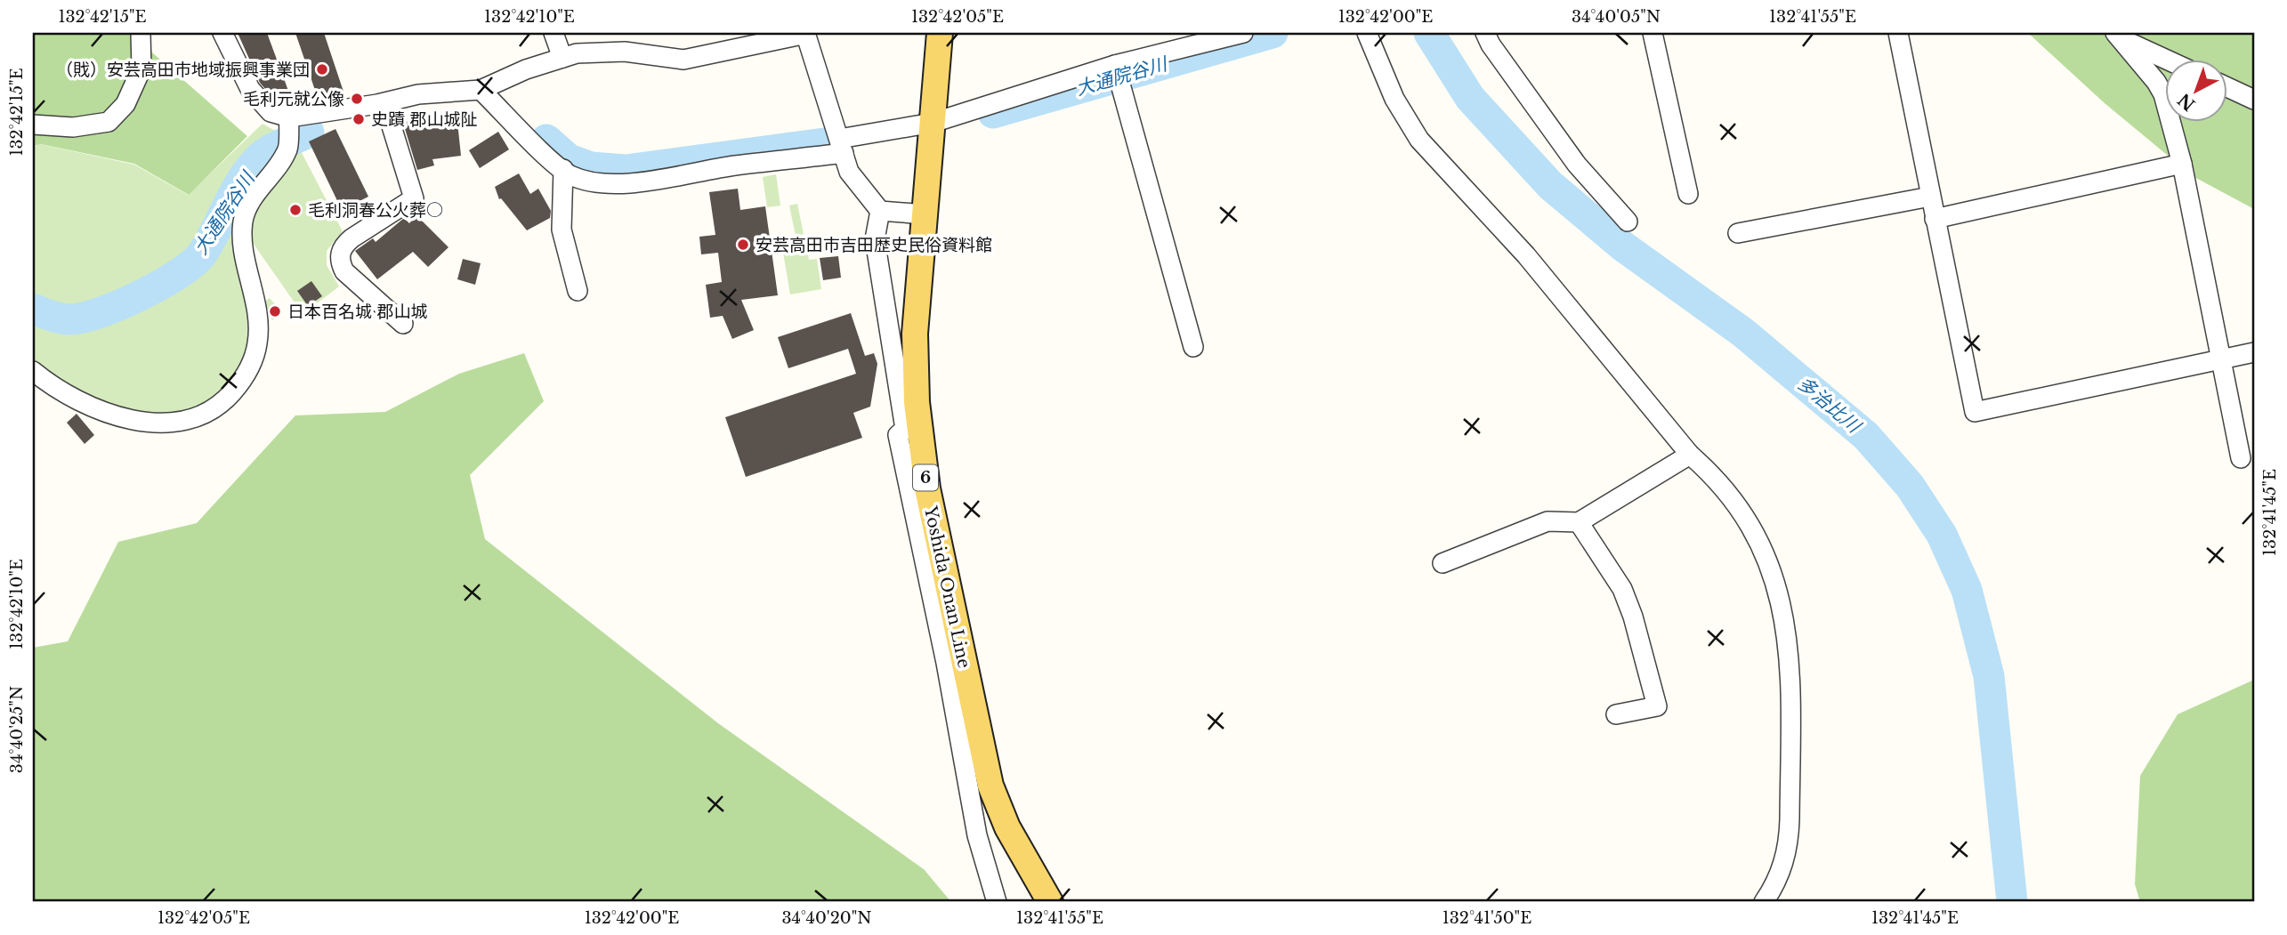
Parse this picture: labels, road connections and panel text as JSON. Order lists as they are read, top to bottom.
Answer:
{
  "streets": {
    "main road": ["6", "Yoshida Onan Line"]
  },
  "water": ["大通院谷川", "多治比川"],
  "places": [
    "（戝）安芸高田市地域振興事業団",
    "毛利元就公像",
    "史蹟 郡山城阯",
    "毛利洞春公火葬○",
    "安芸高田市吉田歴史民俗資料館",
    "日本百名城 郡山城"
  ],
  "north": "bottom left",
  "coordinates": [
    "132°42'15\"E",
    "132°42'10\"E",
    "132°42'05\"E",
    "132°42'00\"E",
    "34°40'05\"N",
    "132°41'55\"E",
    "132°41'45\"E",
    "34°40'25\"N",
    "34°40'20\"N",
    "132°41'50\"E"
  ]
}
